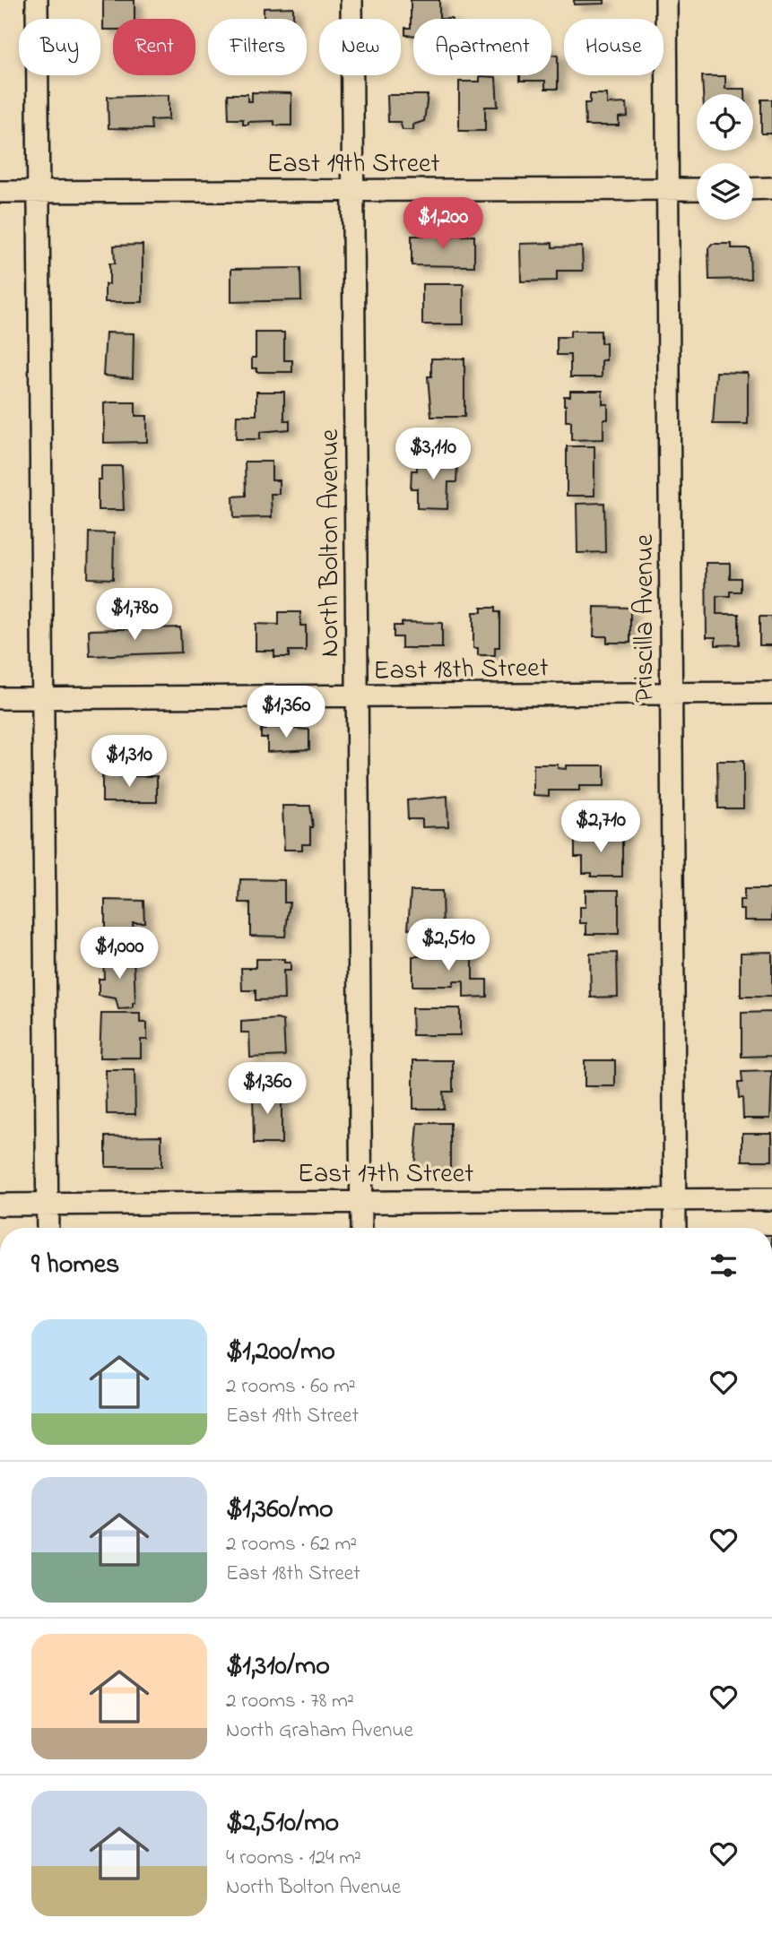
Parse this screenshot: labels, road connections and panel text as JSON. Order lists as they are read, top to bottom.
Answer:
{
  "streets": {
    "street": [
      "East 19th Street",
      "North Bolton Avenue",
      "Priscilla Avenue",
      "East 18th Street",
      "East 17th Street"
    ]
  },
  "crossings": [
    ["East 19th Street", "North Bolton Avenue"],
    ["East 19th Street", "Priscilla Avenue"],
    ["North Bolton Avenue", "East 18th Street"],
    ["North Bolton Avenue", "East 17th Street"],
    ["Priscilla Avenue", "East 18th Street"],
    ["Priscilla Avenue", "East 17th Street"]
  ],
  "page": {
    "chip": [
      "Buy",
      "Rent",
      "Filters",
      "New",
      "Apartment",
      "House"
    ],
    "price": [
      "$1,200",
      "$3,110",
      "$1,780",
      "$1,360",
      "$1,310",
      "$2,710",
      "$2,510",
      "$1,000",
      "$1,360"
    ],
    "heading": "9 homes",
    "list": [
      {
        "name": "$1,200/mo",
        "note": "2 rooms · 60 m² · East 19th Street"
      },
      {
        "name": "$1,360/mo",
        "note": "2 rooms · 62 m² · East 18th Street"
      },
      {
        "name": "$1,310/mo",
        "note": "2 rooms · 78 m² · North Graham Avenue"
      },
      {
        "name": "$2,510/mo",
        "note": "4 rooms · 124 m² · North Bolton Avenue"
      }
    ]
  }
}
